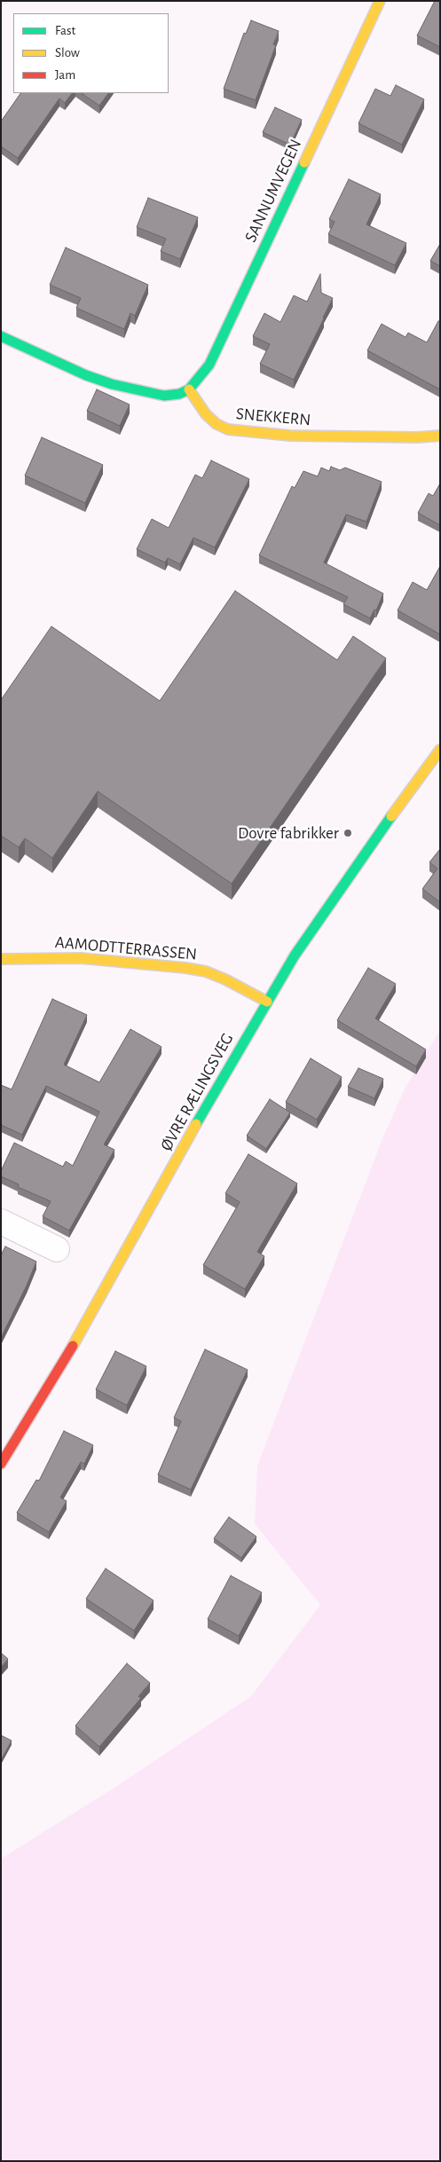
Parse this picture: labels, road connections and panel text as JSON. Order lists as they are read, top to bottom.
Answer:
{
  "streets": {
    "street": [
      "SANNUMVEGEN",
      "SNEKKERN",
      "AAMODTTERRASSEN",
      "ØVRE RÆLINGSVEG"
    ]
  },
  "crossings": [
    ["SANNUMVEGEN", "SNEKKERN"],
    ["AAMODTTERRASSEN", "ØVRE RÆLINGSVEG"]
  ],
  "places": ["Dovre fabrikker"],
  "legend": ["Fast", "Slow", "Jam"]
}
